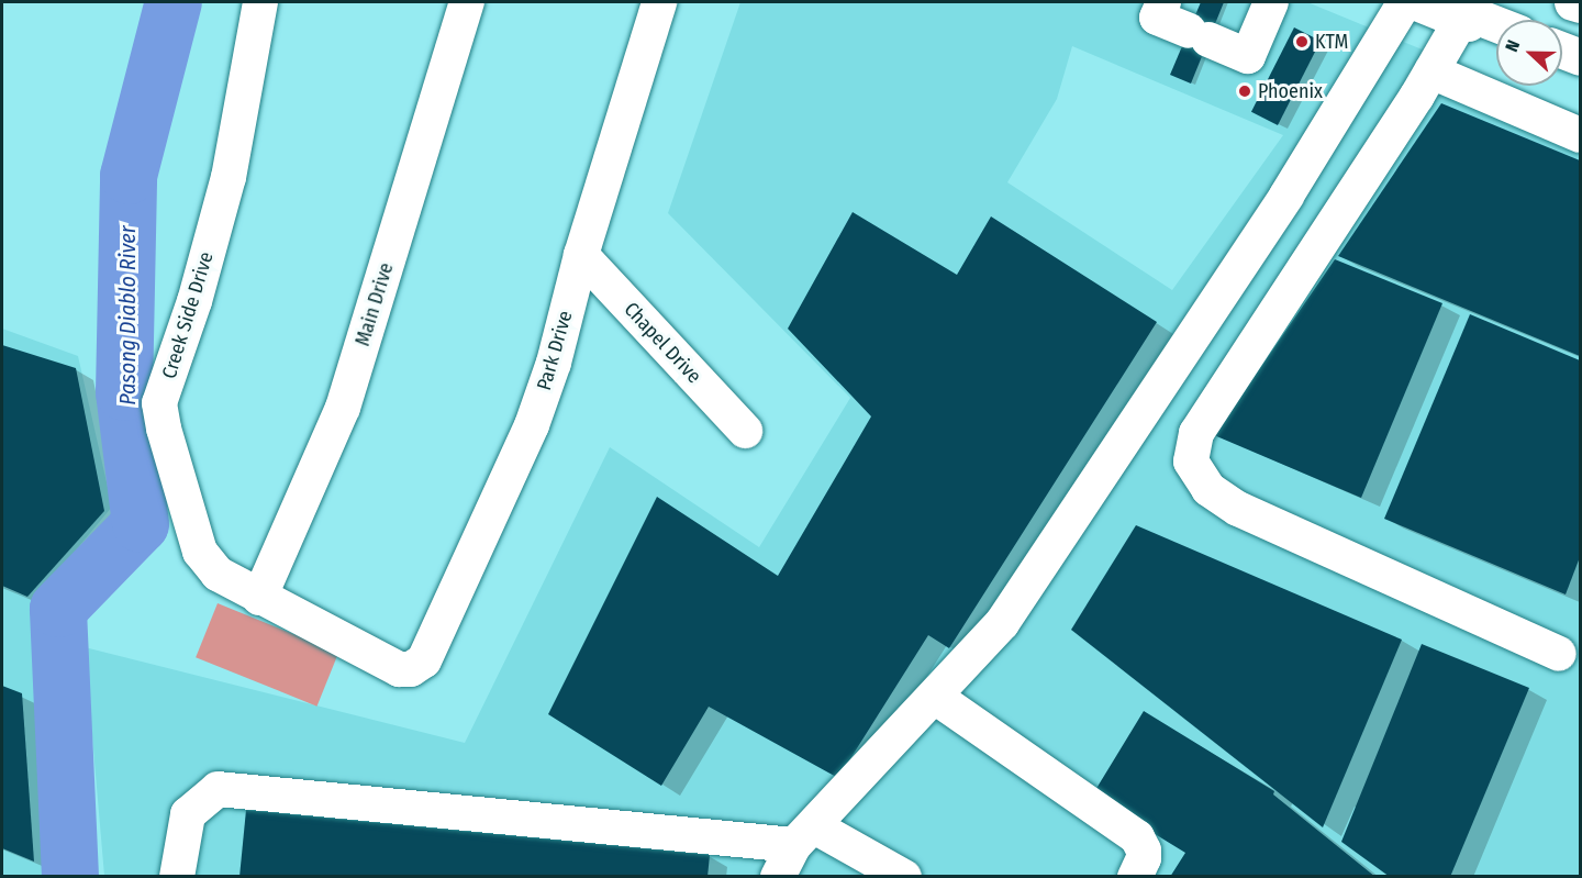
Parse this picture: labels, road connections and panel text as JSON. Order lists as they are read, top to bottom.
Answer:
{
  "streets": {
    "street": [
      "Main Drive",
      "Creek Side Drive",
      "Chapel Drive",
      "Park Drive"
    ]
  },
  "crossings": [
    ["Main Drive", "Creek Side Drive"],
    ["Creek Side Drive", "Park Drive"],
    ["Chapel Drive", "Park Drive"]
  ],
  "water": ["Pasong Diablo River"],
  "places": ["KTM", "Phoenix"],
  "north": "left"
}
